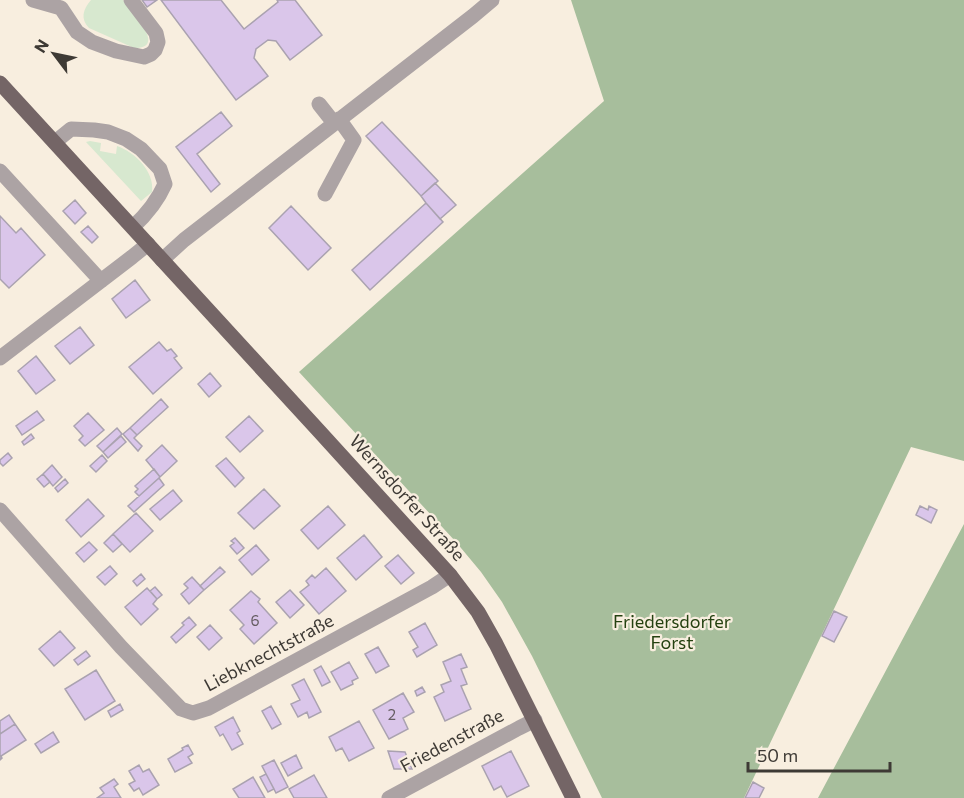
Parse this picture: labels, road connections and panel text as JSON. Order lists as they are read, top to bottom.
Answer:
{
  "streets": {
    "main road": ["Wernsdorfer Straße"],
    "street": ["Liebknechtstraße", "Friedenstraße"]
  },
  "crossings": [
    ["Wernsdorfer Straße", "Liebknechtstraße"],
    ["Wernsdorfer Straße", "Friedenstraße"]
  ],
  "parks": ["Friedersdorfer Forst"],
  "house_numbers": ["6", "2"],
  "scale_bar": "50 m",
  "north": "top left"
}
